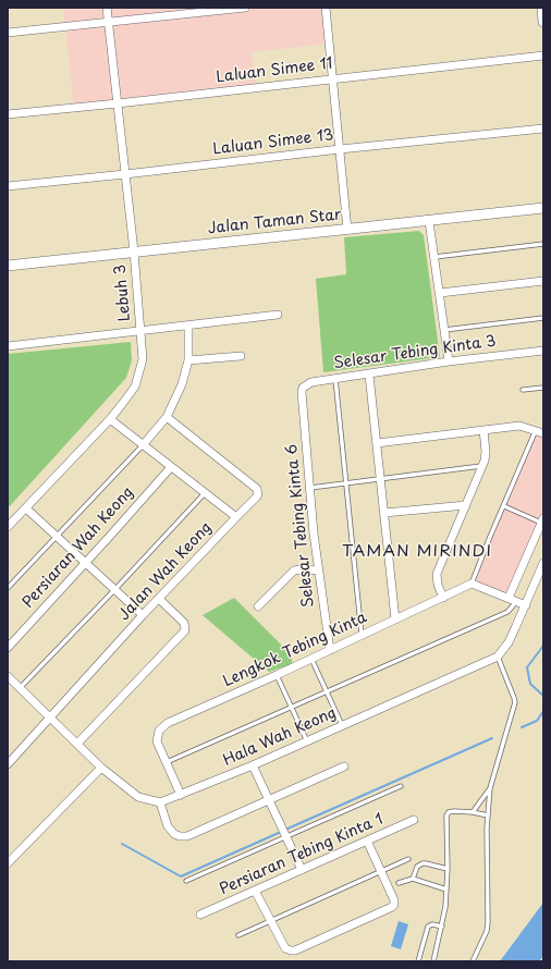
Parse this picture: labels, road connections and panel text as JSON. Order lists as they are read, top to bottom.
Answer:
{
  "streets": {
    "street": [
      "Laluan Simee 11",
      "Laluan Simee 13",
      "Jalan Taman Star",
      "Lebuh 3",
      "Selesar Tebing Kinta 3",
      "Selesar Tebing Kinta 6",
      "Persiaran Wah Keong",
      "Jalan Wah Keong",
      "Lengkok Tebing Kinta",
      "Hala Wah Keong",
      "Persiaran Tebing Kinta 1"
    ]
  },
  "crossings": [
    ["Laluan Simee 11", "Lebuh 3"],
    ["Laluan Simee 13", "Lebuh 3"],
    ["Jalan Taman Star", "Lebuh 3"],
    ["Lebuh 3", "Jalan Wah Keong"],
    ["Selesar Tebing Kinta 3", "Selesar Tebing Kinta 6"],
    ["Selesar Tebing Kinta 6", "Lengkok Tebing Kinta"],
    ["Persiaran Wah Keong", "Jalan Wah Keong"],
    ["Lengkok Tebing Kinta", "Hala Wah Keong"]
  ],
  "districts": ["TAMAN MIRINDI"]
}
